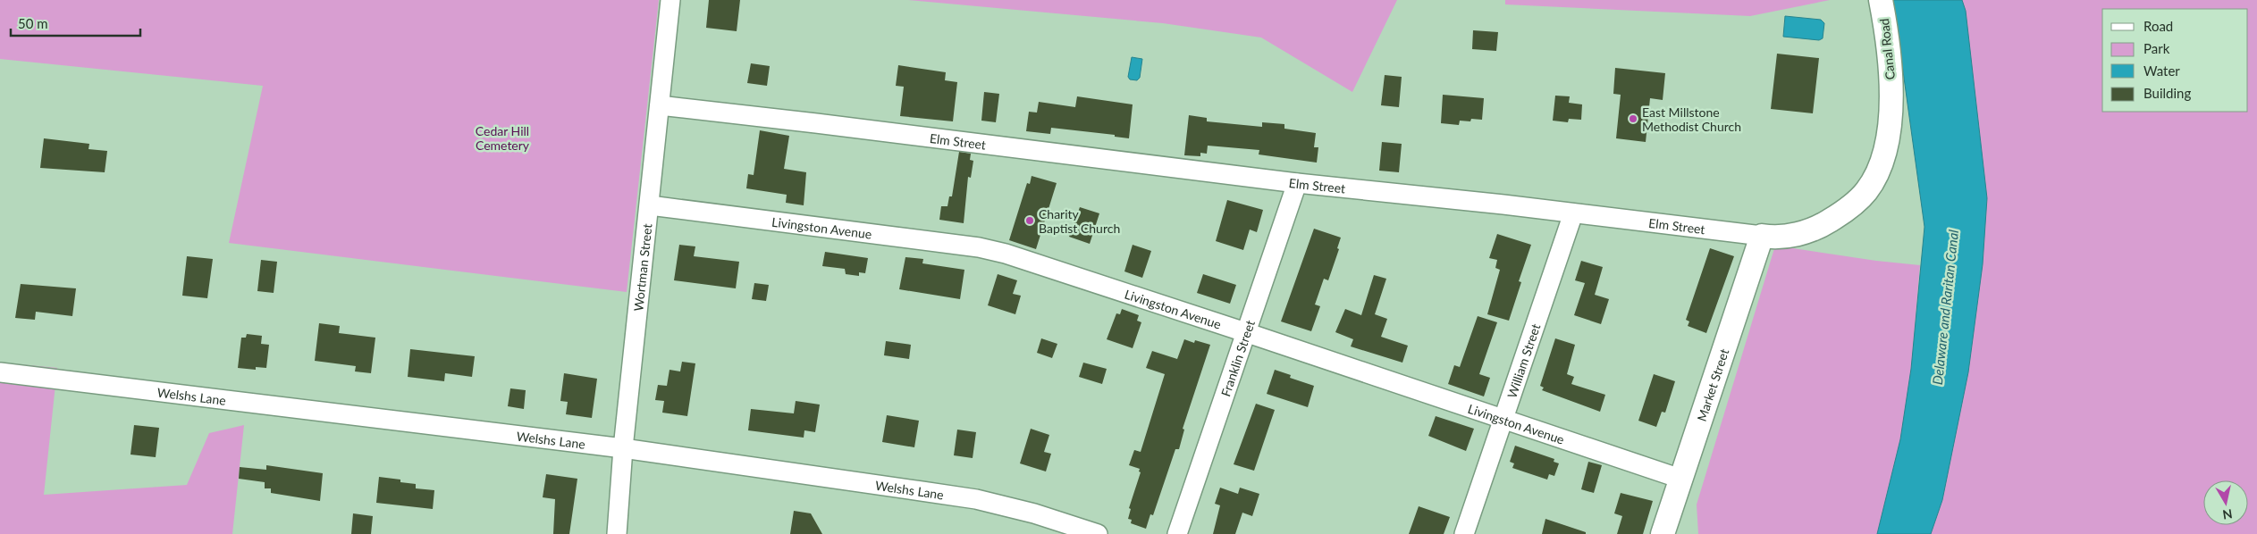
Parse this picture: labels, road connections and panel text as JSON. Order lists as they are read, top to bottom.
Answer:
{
  "streets": {
    "street": [
      "Canal Road",
      "Elm Street",
      "Livingston Avenue",
      "Wortman Street",
      "Franklin Street",
      "William Street",
      "Market Street",
      "Welshs Lane"
    ]
  },
  "crossings": [
    ["Canal Road", "Elm Street"],
    ["Elm Street", "Wortman Street"],
    ["Elm Street", "Franklin Street"],
    ["Elm Street", "William Street"],
    ["Elm Street", "Market Street"],
    ["Livingston Avenue", "Wortman Street"],
    ["Livingston Avenue", "Franklin Street"],
    ["Livingston Avenue", "William Street"],
    ["Livingston Avenue", "Market Street"],
    ["Wortman Street", "Welshs Lane"]
  ],
  "water": ["Delaware and Raritan Canal"],
  "parks": ["Cedar Hill Cemetery"],
  "places": ["East Millstone Methodist Church", "Charity Baptist Church"],
  "legend": [
    "Road",
    "Park",
    "Water",
    "Building"
  ],
  "scale_bar": "50 m",
  "north": "bottom"
}
